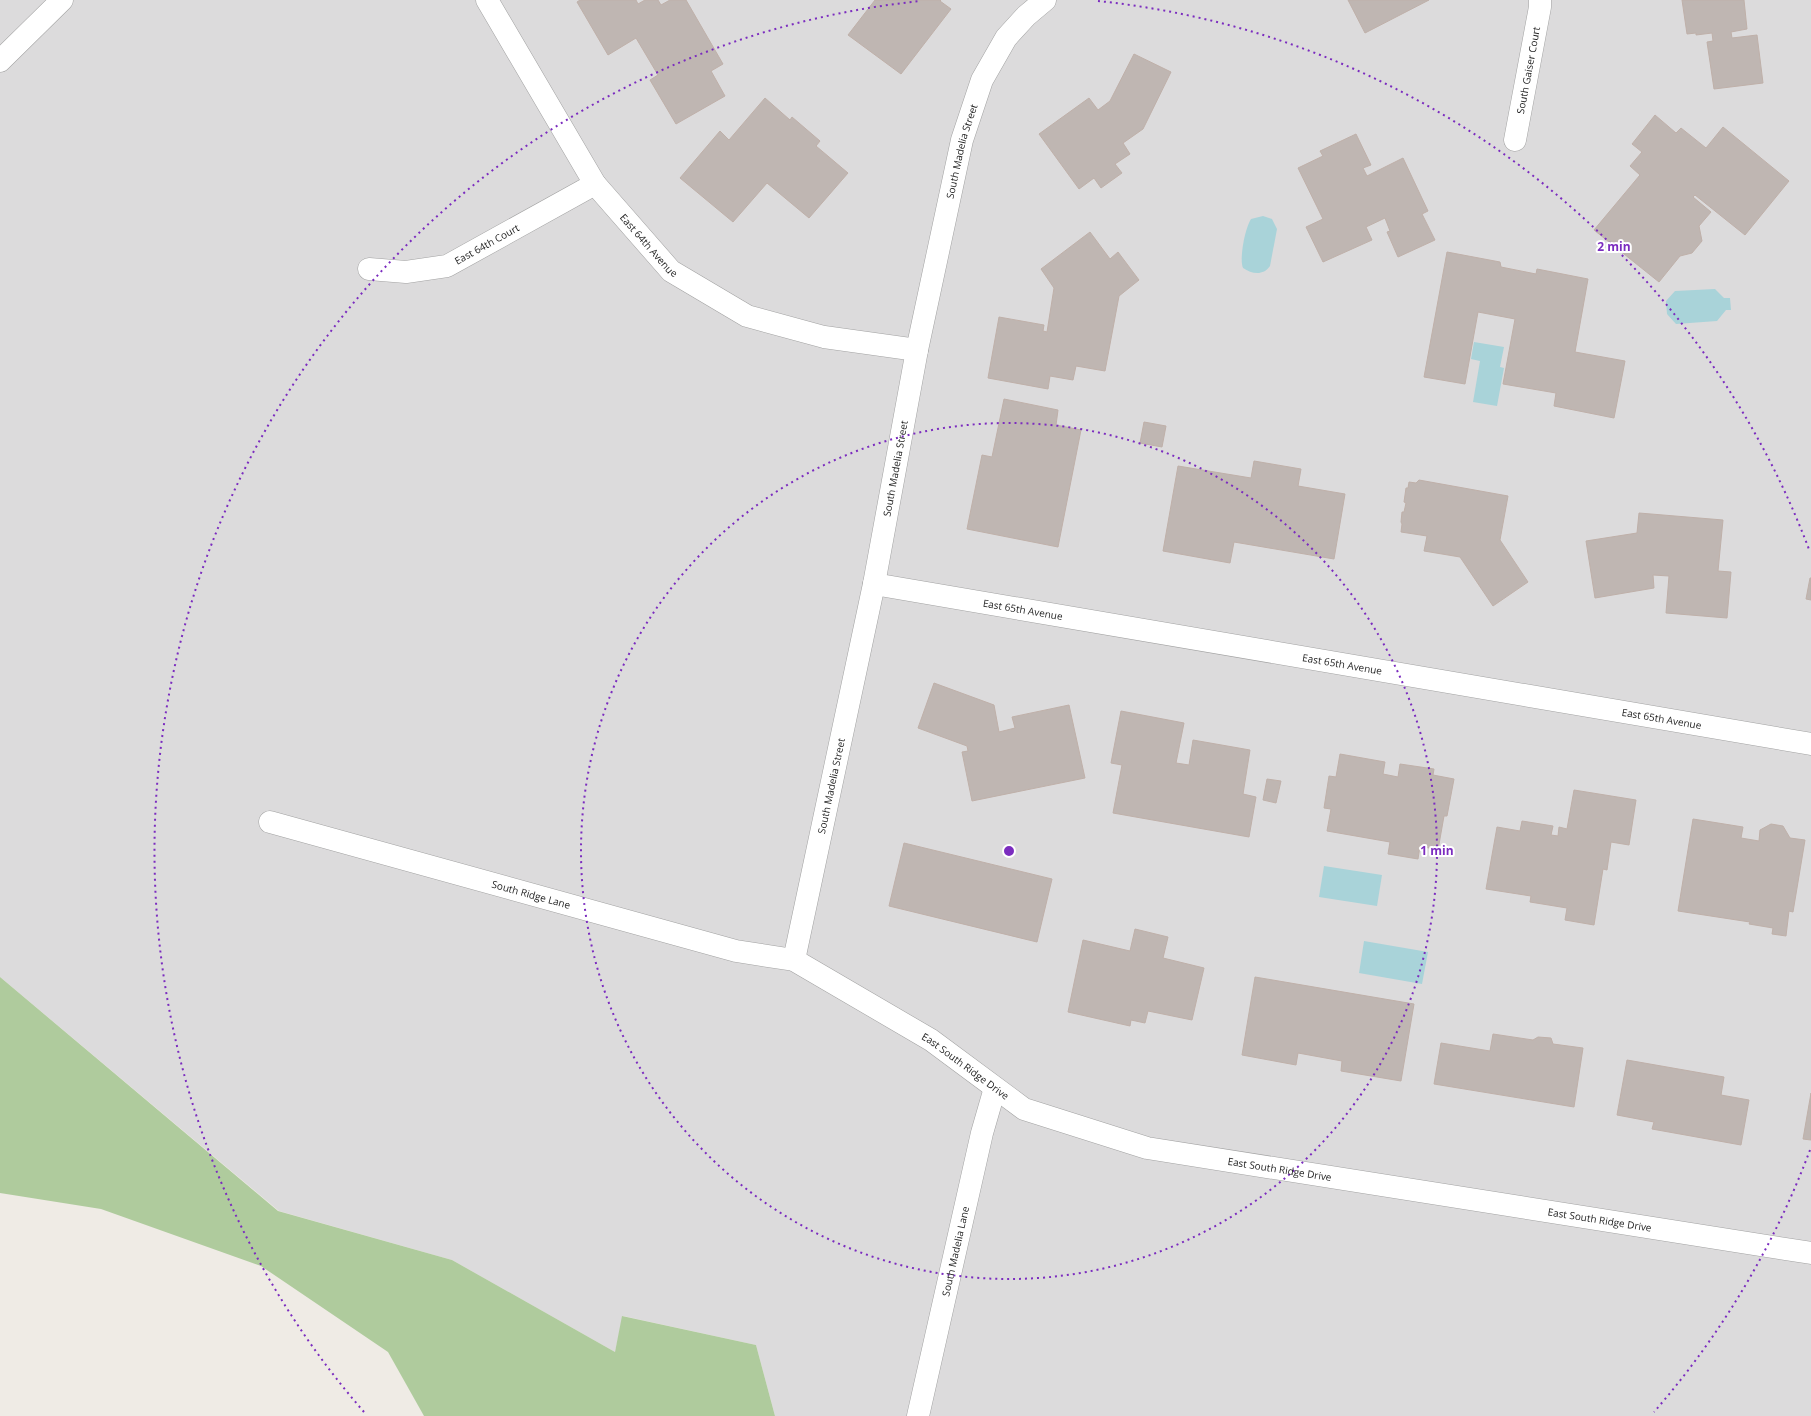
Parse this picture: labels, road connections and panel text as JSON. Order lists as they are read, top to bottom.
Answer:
{
  "streets": {
    "street": [
      "South Gaiser Court",
      "South Madelia Street",
      "East 64th Court",
      "East 64th Avenue",
      "East 65th Avenue",
      "South Ridge Lane",
      "East South Ridge Drive",
      "South Madelia Lane"
    ]
  },
  "crossings": [
    ["South Madelia Street", "East 64th Avenue"],
    ["South Madelia Street", "East 65th Avenue"],
    ["South Madelia Street", "South Ridge Lane"],
    ["South Madelia Street", "East South Ridge Drive"],
    ["East 64th Court", "East 64th Avenue"],
    ["South Ridge Lane", "East South Ridge Drive"],
    ["East South Ridge Drive", "South Madelia Lane"]
  ],
  "rings": ["2 min", "1 min"]
}
